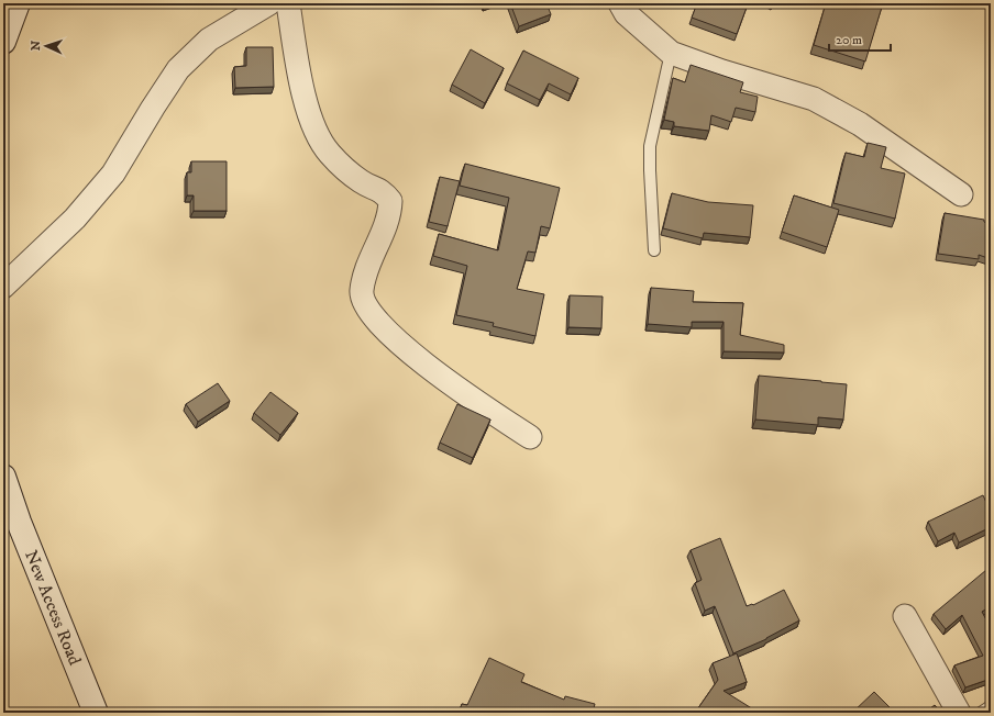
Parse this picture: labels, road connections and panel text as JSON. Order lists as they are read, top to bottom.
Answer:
{
  "streets": {
    "main road": ["New Access Road"]
  },
  "scale_bar": "20 m",
  "north": "left"
}
